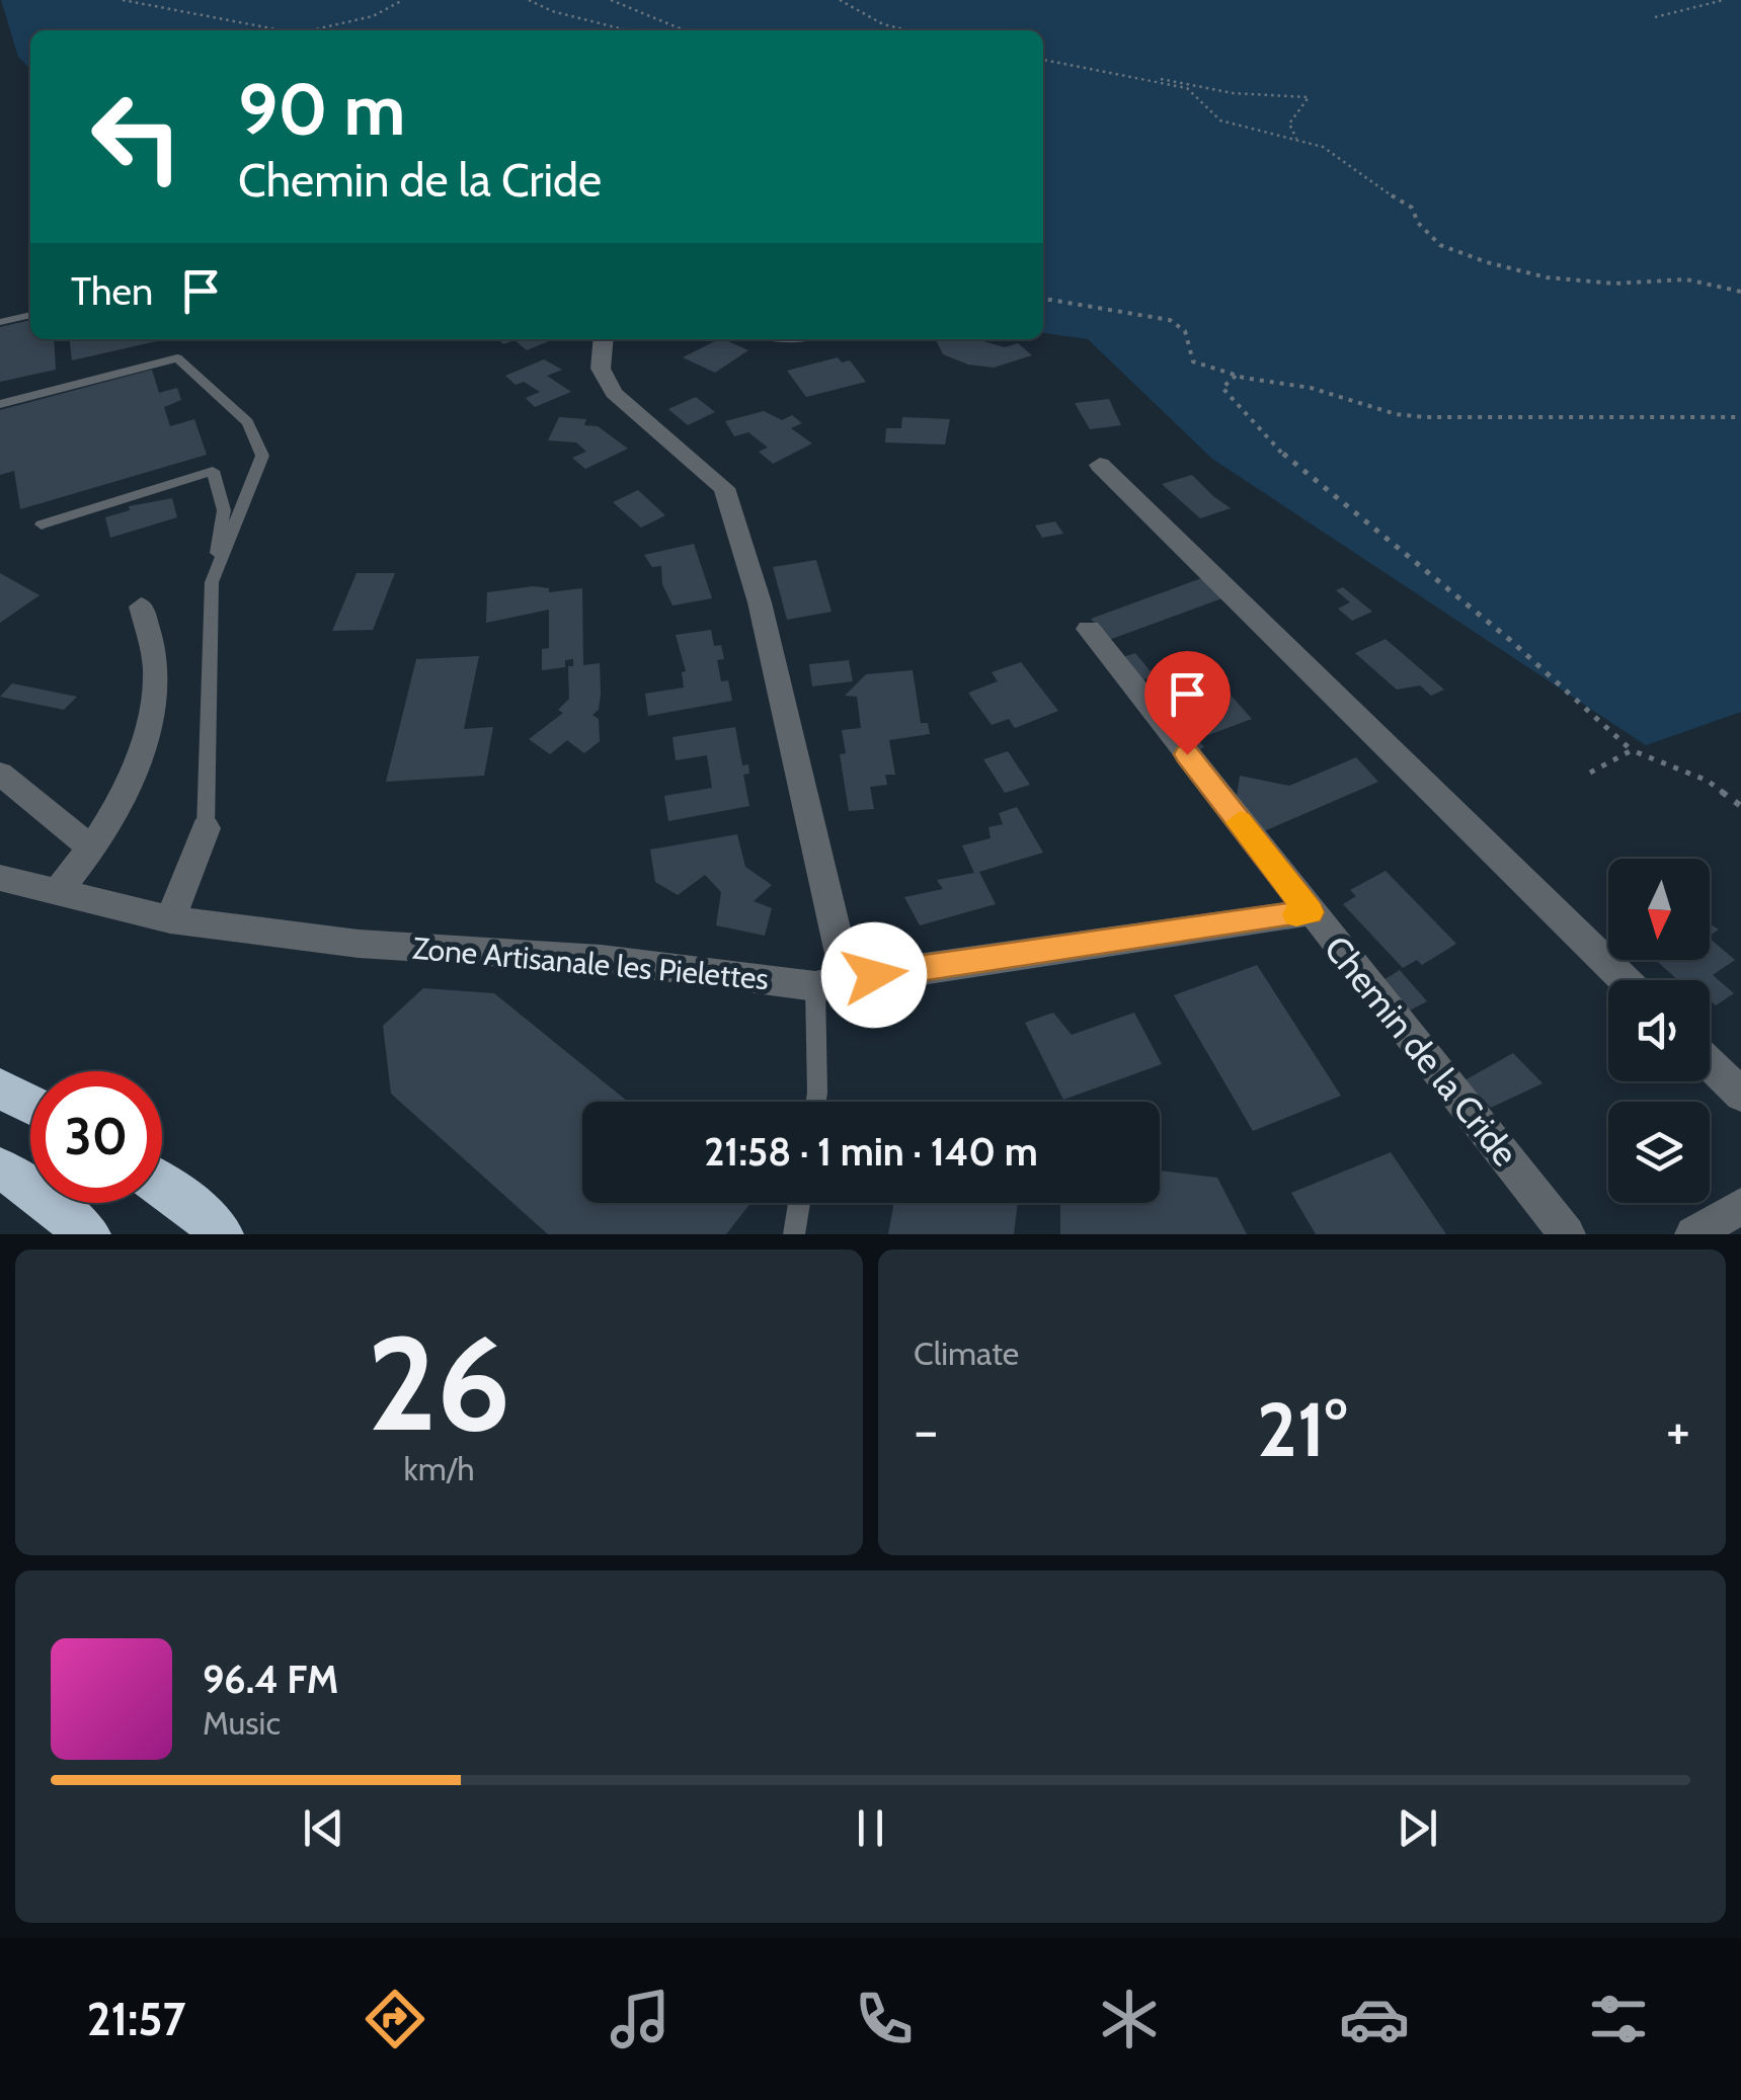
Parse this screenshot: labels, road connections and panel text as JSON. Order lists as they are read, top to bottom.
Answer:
{
  "streets": {
    "street": ["Zone Artisanale les Pielettes", "Chemin de la Cride"]
  },
  "crossings": [
    ["Zone Artisanale les Pielettes", "Chemin de la Cride"]
  ],
  "north": "bottom",
  "page": {
    "turn": ["90 m", "Chemin de la Cride"],
    "then": "Then",
    "limit": "30",
    "trip": "21:58 · 1 min · 140 m",
    "tile": [
      ["26", "km/h"],
      "Climate"
    ],
    "heat": ["−", "21°", "+"],
    "song": ["96.4 FM", "Music"],
    "tabs": "21:57"
  }
}
